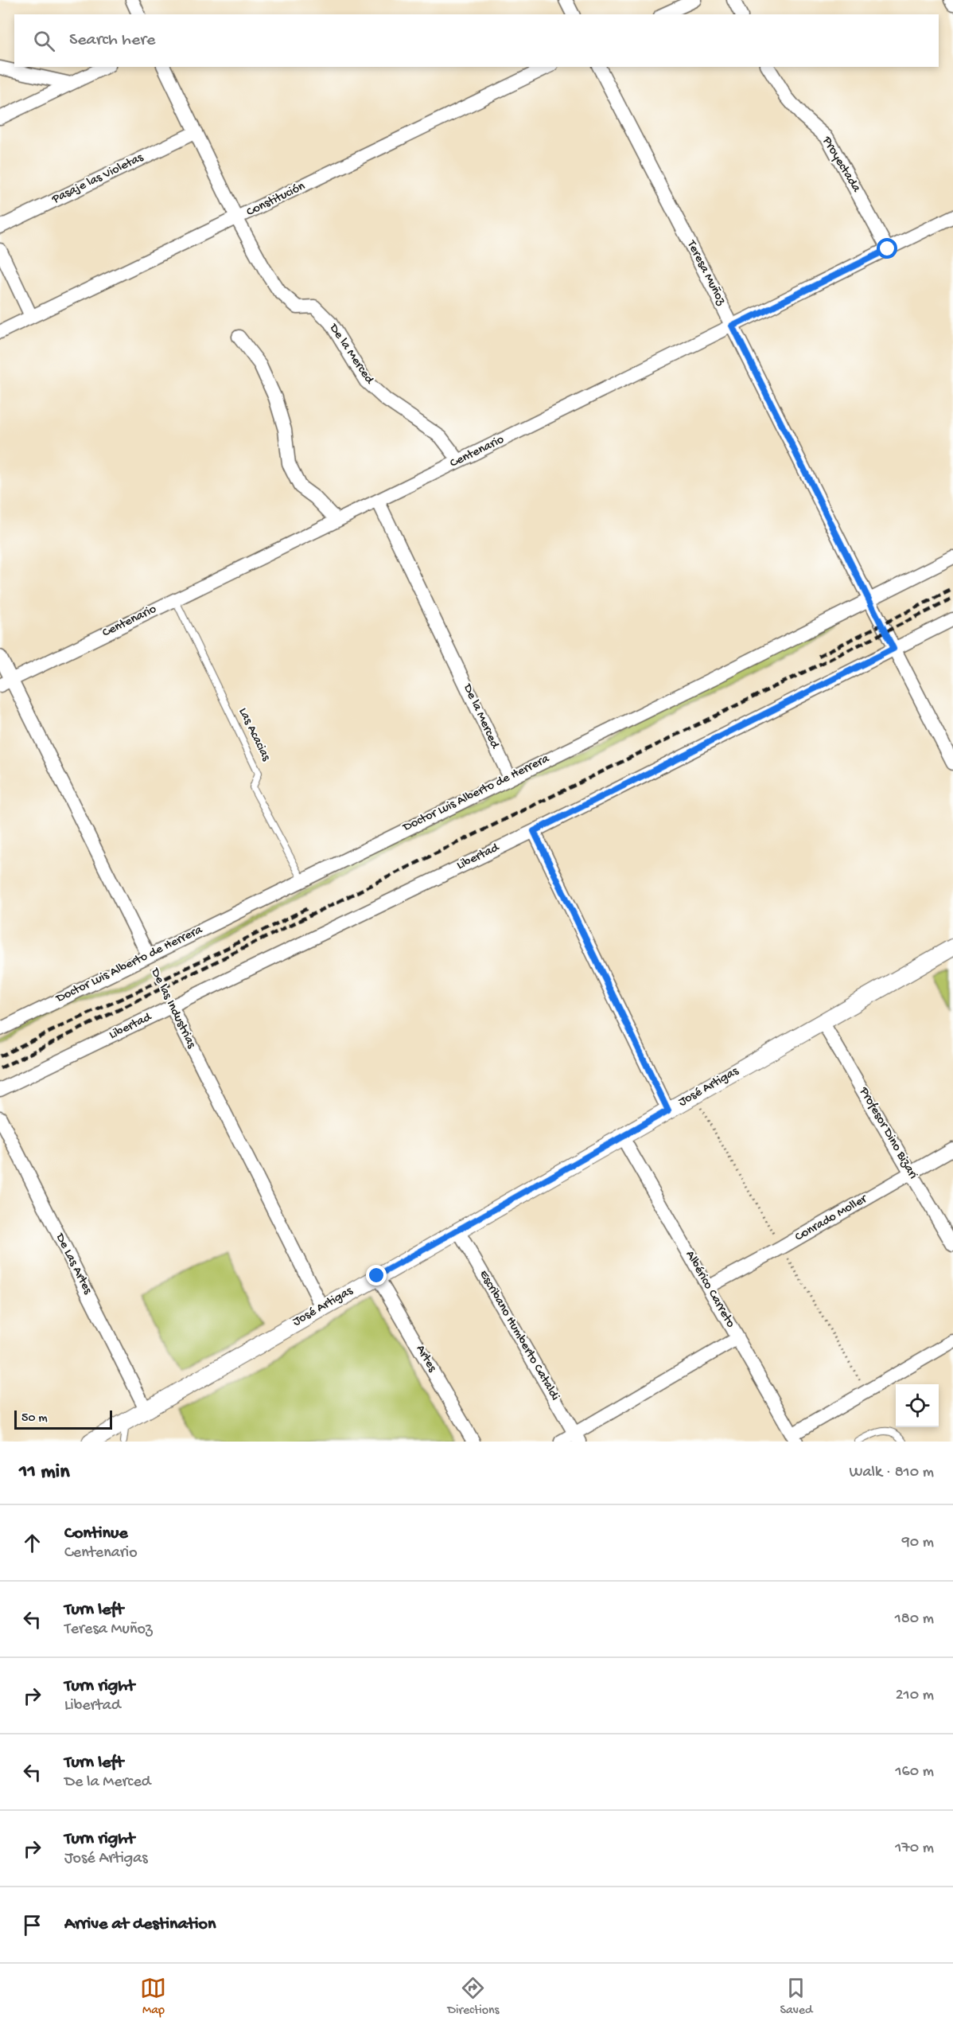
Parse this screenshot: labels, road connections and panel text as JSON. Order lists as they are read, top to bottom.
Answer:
{
  "streets": {
    "street": [
      "Proyectada",
      "Pasaje las Violetas",
      "Constitución",
      "Teresa Muñoz",
      "De la Merced",
      "Centenario",
      "Doctor Luis Alberto de Herrera",
      "Libertad",
      "De las Industrias",
      "José Artigas",
      "Profesor Dino Bizari",
      "Conrado Moller",
      "De Las Artes",
      "Albérico Carreto",
      "Escribano Humberto Cataldi",
      "Artes"
    ],
    "lane": ["Las Acacias"]
  },
  "crossings": [
    ["Proyectada", "Centenario"],
    ["Pasaje las Violetas", "De la Merced"],
    ["Constitución", "De la Merced"],
    ["Teresa Muñoz", "Centenario"],
    ["Teresa Muñoz", "Doctor Luis Alberto de Herrera"],
    ["Teresa Muñoz", "Libertad"],
    ["De la Merced", "Centenario"],
    ["De la Merced", "Doctor Luis Alberto de Herrera"],
    ["Centenario", "Las Acacias"],
    ["Centenario", "De las Industrias"],
    ["Las Acacias", "Doctor Luis Alberto de Herrera"],
    ["Doctor Luis Alberto de Herrera", "De las Industrias"],
    ["Libertad", "De las Industrias"],
    ["De las Industrias", "José Artigas"],
    ["José Artigas", "Profesor Dino Bizari"],
    ["José Artigas", "De Las Artes"],
    ["José Artigas", "Albérico Carreto"],
    ["José Artigas", "Escribano Humberto Cataldi"],
    ["José Artigas", "Artes"],
    ["Profesor Dino Bizari", "Conrado Moller"],
    ["Conrado Moller", "Albérico Carreto"]
  ],
  "scale_bar": "50 m",
  "page": {
    "search": "Search here",
    "scale": "50 m",
    "heading": ["11 min", "Walk · 810 m"],
    "list": [
      ["Continue", "Centenario", "90 m"],
      ["Turn left", "Teresa Muñoz", "180 m"],
      ["Turn right", "Libertad", "210 m"],
      ["Turn left", "De la Merced", "160 m"],
      ["Turn right", "José Artigas", "170 m"],
      "Arrive at destination"
    ],
    "nav": ["Map", "Directions", "Saved"]
  }
}
